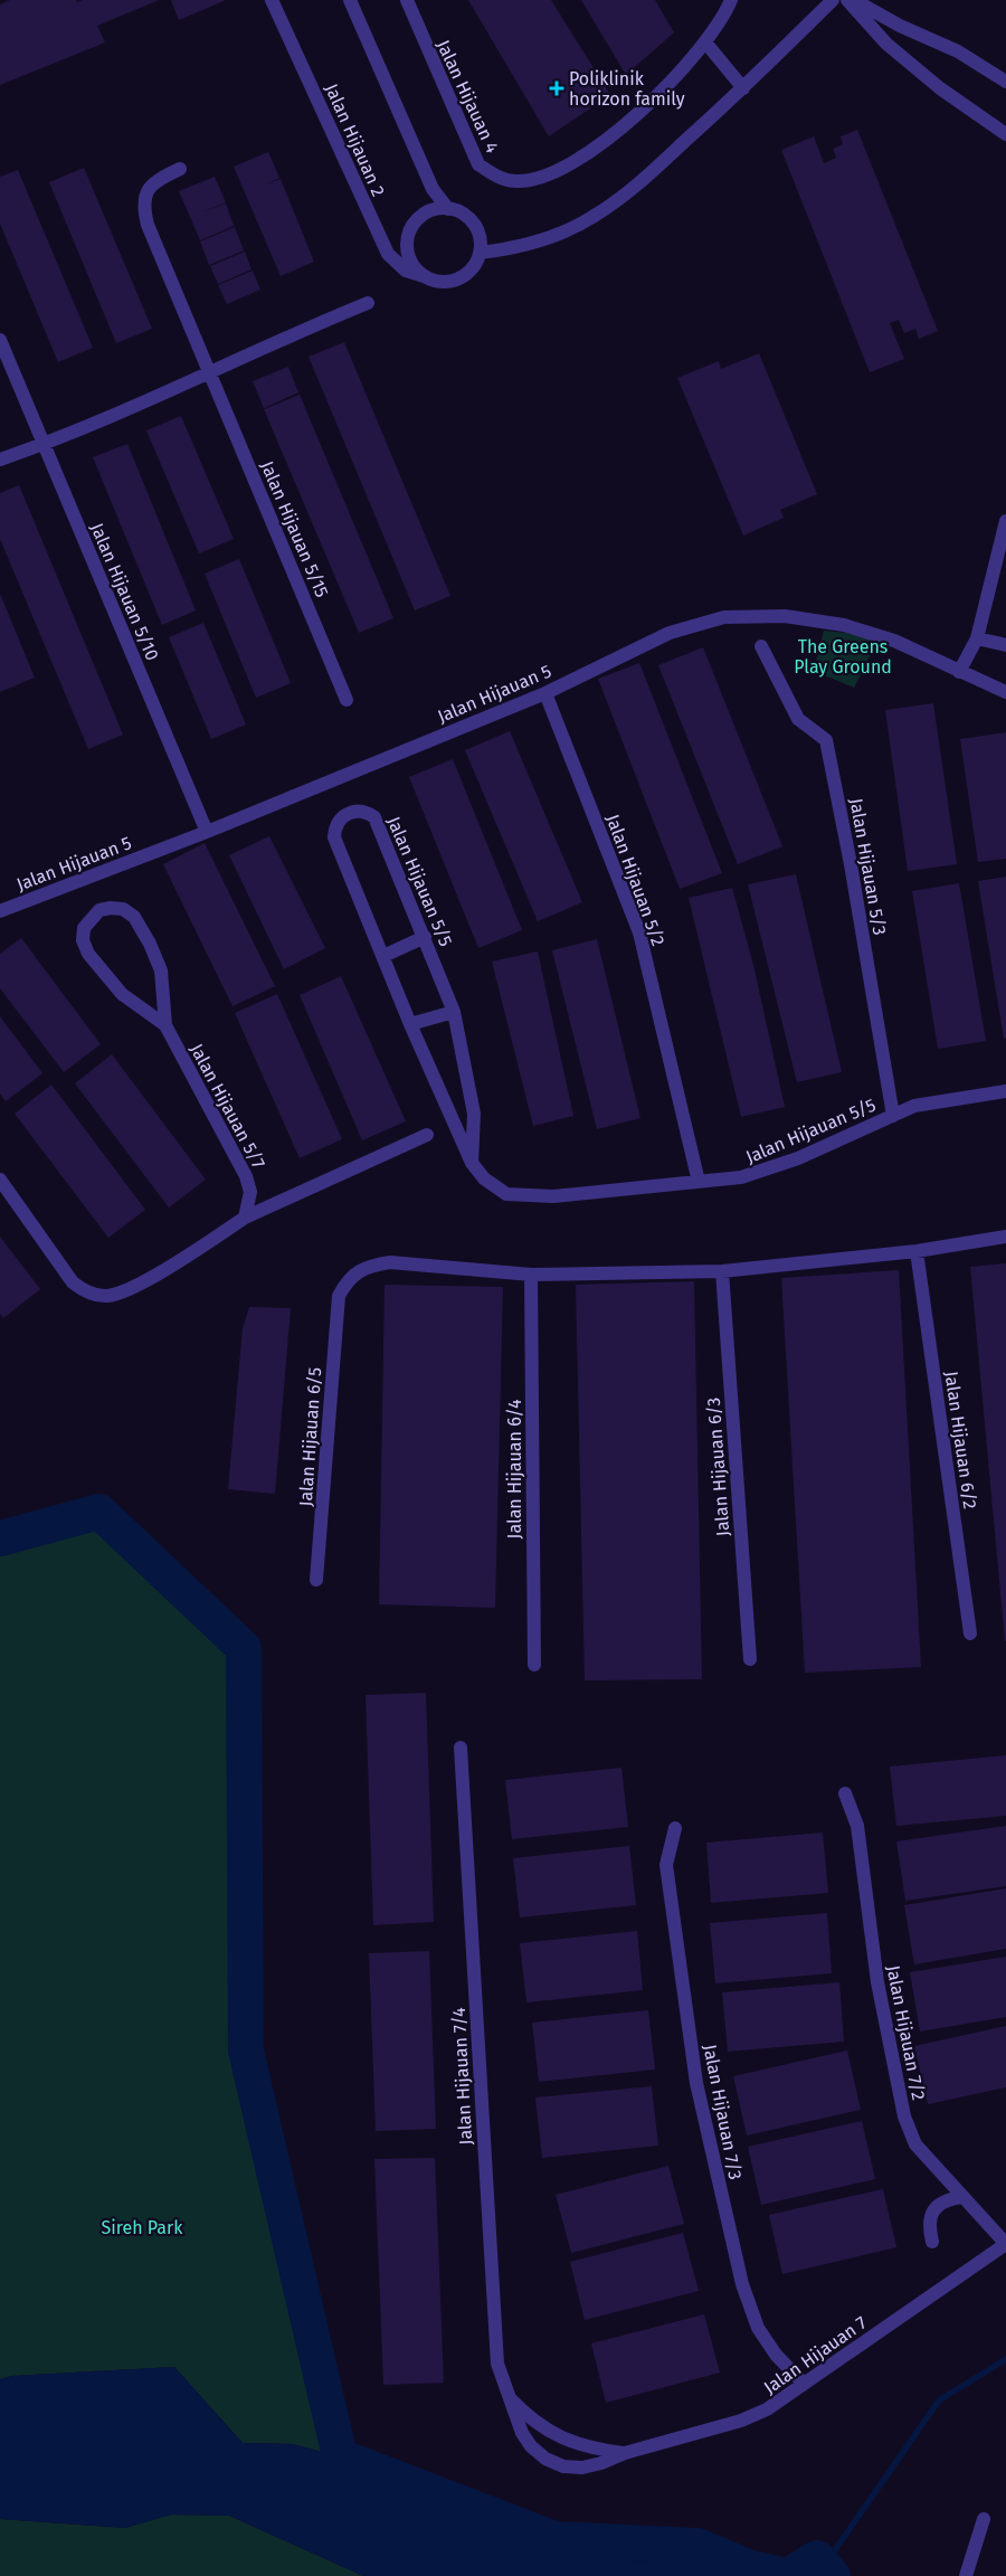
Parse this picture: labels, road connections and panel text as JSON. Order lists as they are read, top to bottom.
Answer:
{
  "streets": {
    "street": [
      "Jalan Hijauan 4",
      "Jalan Hijauan 2",
      "Jalan Hijauan 5/15",
      "Jalan Hijauan 5/10",
      "Jalan Hijauan 5",
      "Jalan Hijauan 5/3",
      "Jalan Hijauan 5/2",
      "Jalan Hijauan 5/5",
      "Jalan Hijauan 5/7",
      "Jalan Hijauan 6/5",
      "Jalan Hijauan 6/2",
      "Jalan Hijauan 6/3",
      "Jalan Hijauan 6/4",
      "Jalan Hijauan 7/2",
      "Jalan Hijauan 7/4",
      "Jalan Hijauan 7/3",
      "Jalan Hijauan 7"
    ]
  },
  "crossings": [
    ["Jalan Hijauan 5/10", "Jalan Hijauan 5"],
    ["Jalan Hijauan 5", "Jalan Hijauan 5/2"],
    ["Jalan Hijauan 5/3", "Jalan Hijauan 5/5"],
    ["Jalan Hijauan 5/2", "Jalan Hijauan 5/5"],
    ["Jalan Hijauan 6/5", "Jalan Hijauan 6/4"],
    ["Jalan Hijauan 7/2", "Jalan Hijauan 7"],
    ["Jalan Hijauan 7/4", "Jalan Hijauan 7"],
    ["Jalan Hijauan 7/3", "Jalan Hijauan 7"]
  ],
  "parks": ["The Greens Play Ground", "Sireh Park"],
  "places": {
    "health": ["Poliklinik horizon family"]
  }
}
